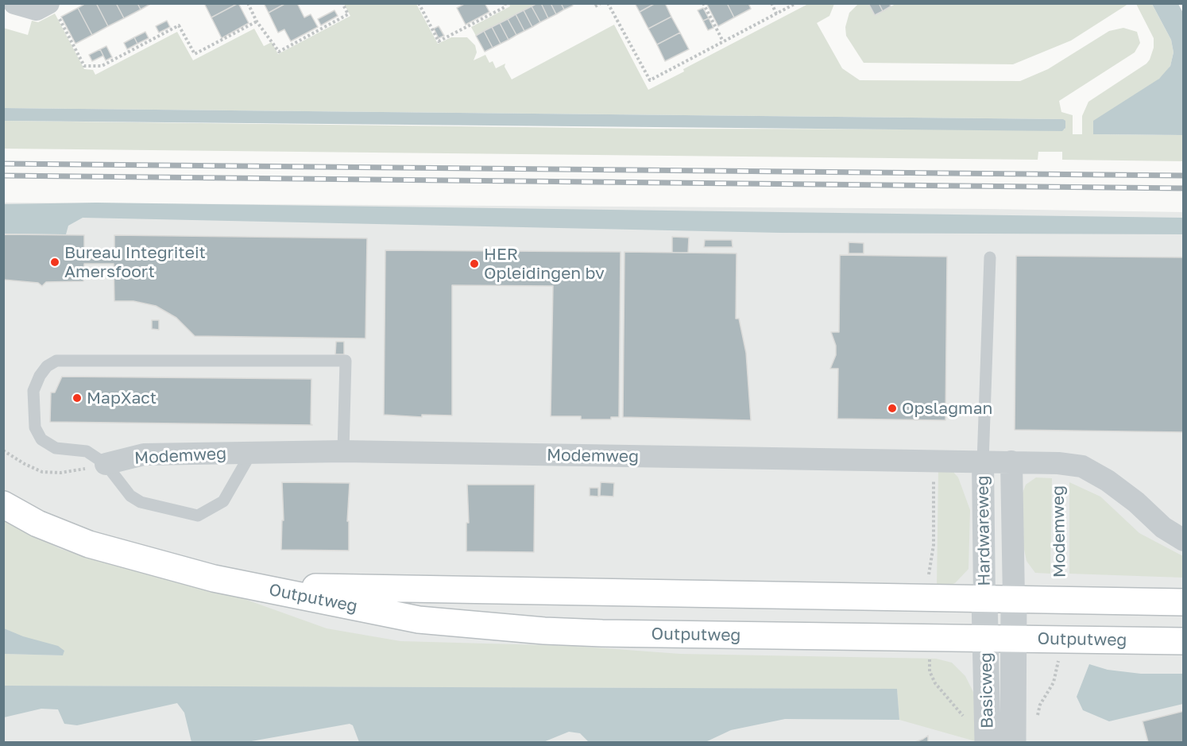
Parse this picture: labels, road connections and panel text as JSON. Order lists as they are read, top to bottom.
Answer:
{
  "streets": {
    "main road": ["Outputweg"],
    "street": ["Modemweg", "Hardwareweg", "Basicweg"]
  },
  "crossings": [
    ["Modemweg", "Hardwareweg"],
    ["Modemweg", "Outputweg"],
    ["Hardwareweg", "Outputweg"],
    ["Hardwareweg", "Basicweg"],
    ["Outputweg", "Basicweg"]
  ],
  "places": [
    "Bureau Integriteit Amersfoort",
    "HER Opleidingen bv",
    "MapXact",
    "Opslagman"
  ]
}
